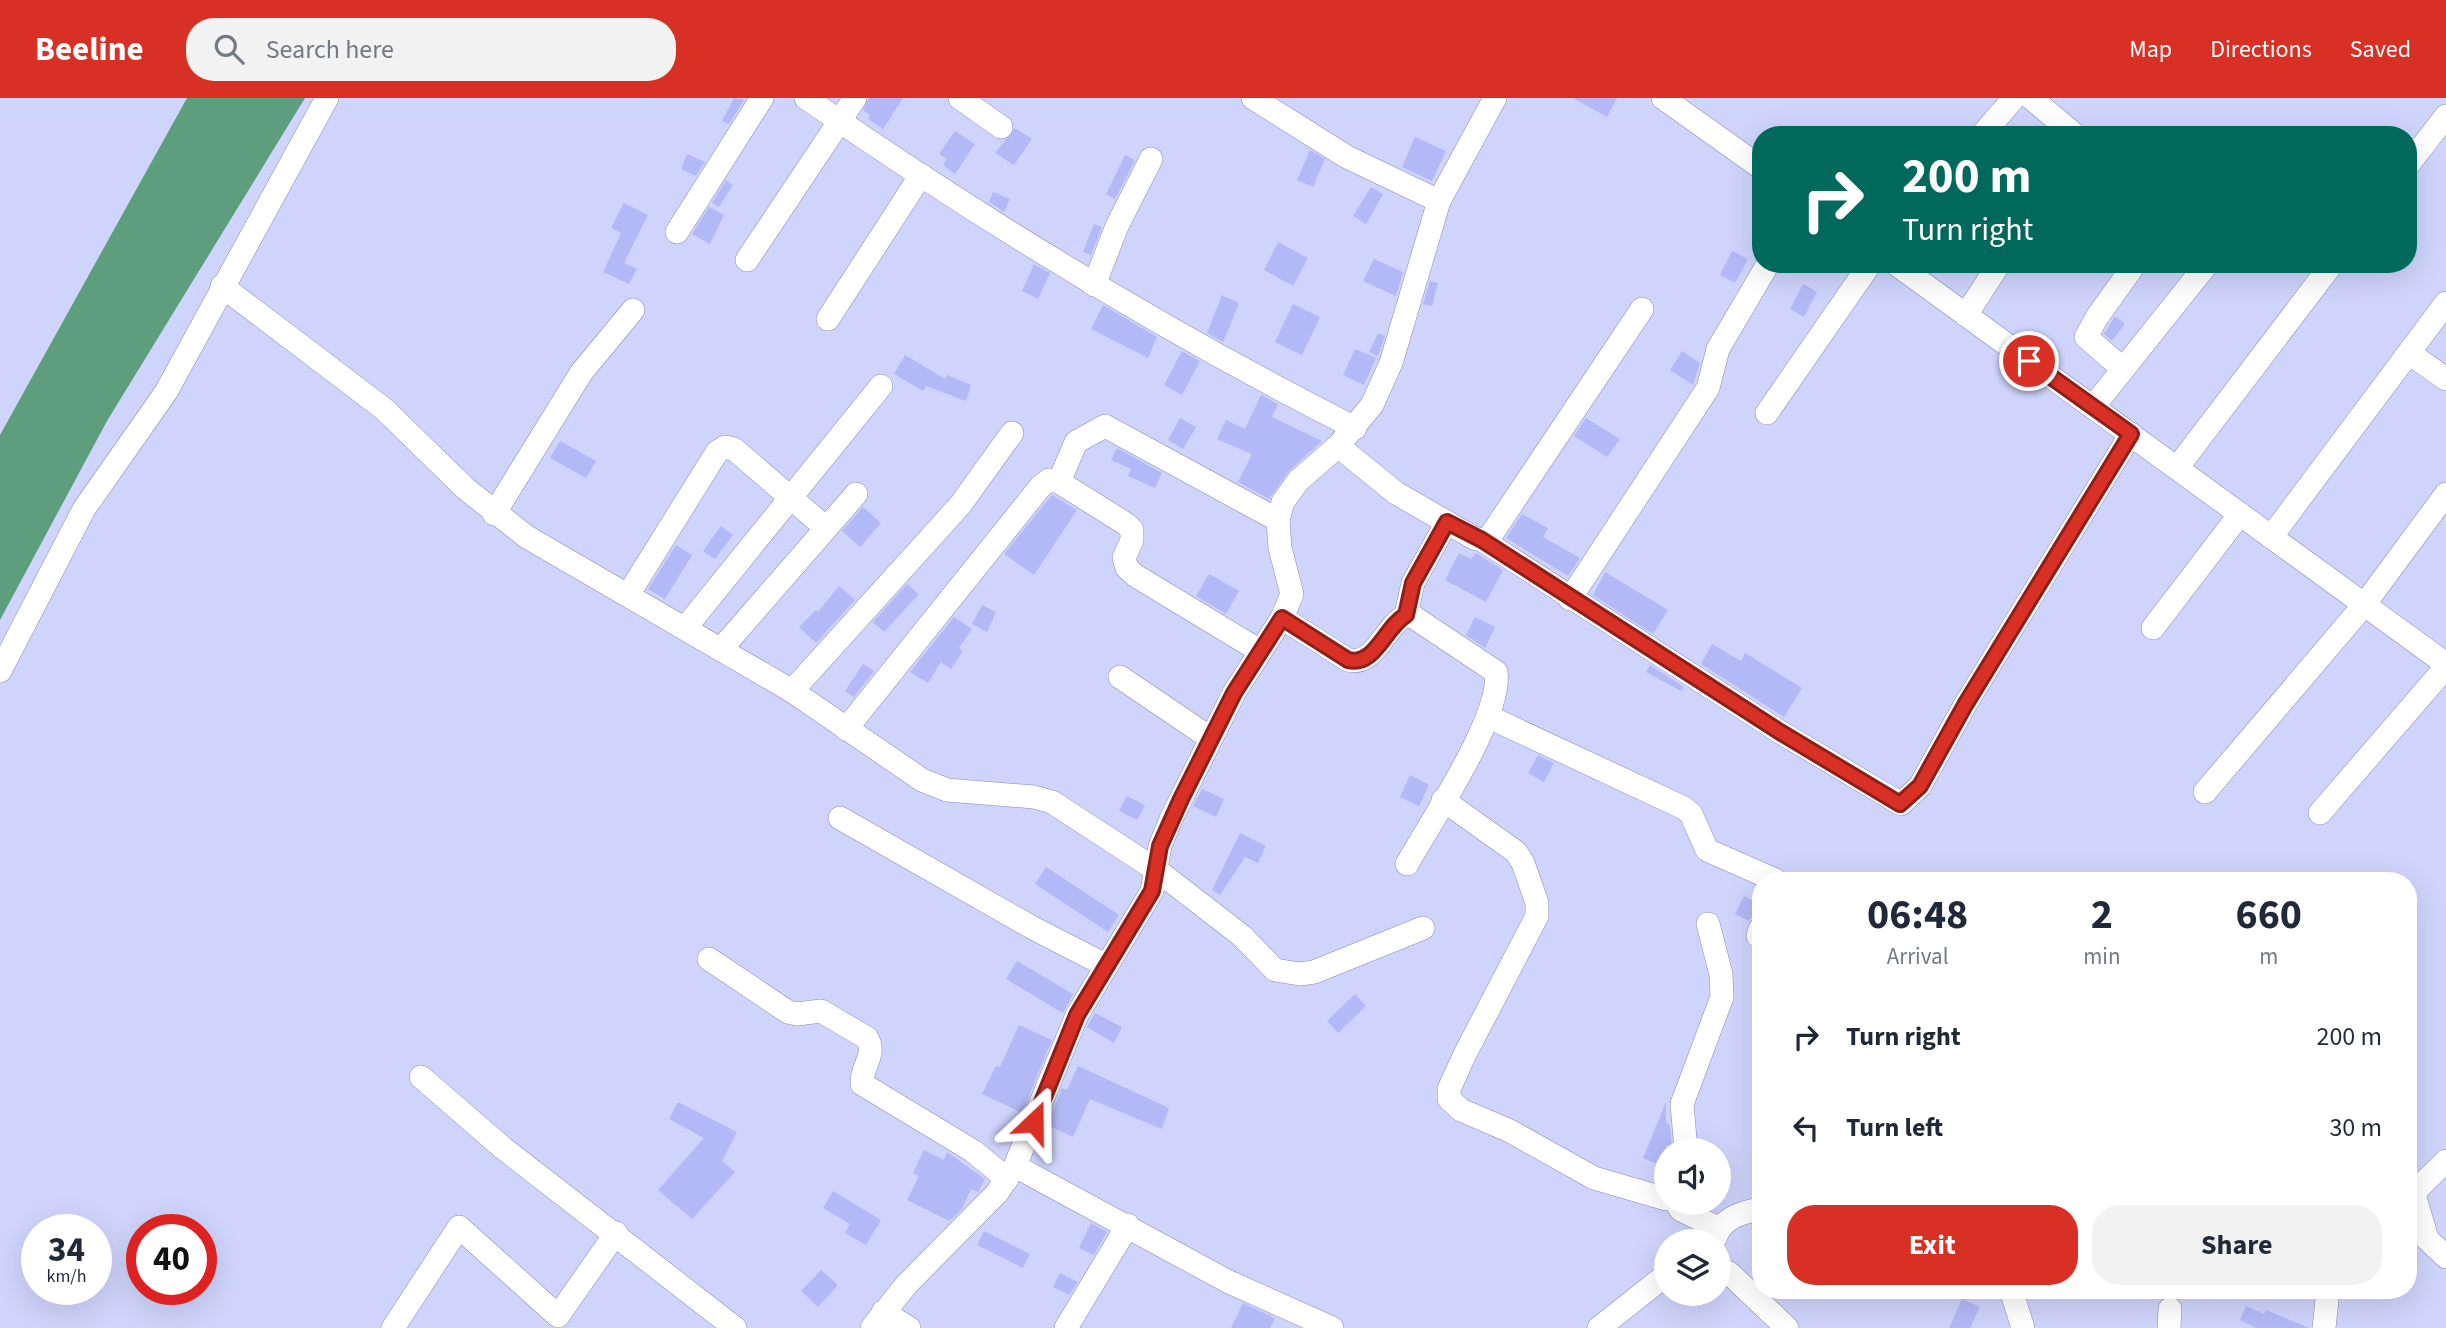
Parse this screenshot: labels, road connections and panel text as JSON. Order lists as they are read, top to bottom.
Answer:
{
  "page": {
    "header": "Beeline",
    "search": "Search here",
    "nav": ["Map", "Directions", "Saved"],
    "turn": ["200 m", "Turn right"],
    "eta": [
      "06:48",
      "Arrival",
      "2",
      "min",
      "660",
      "m"
    ],
    "list": [
      {
        "name": "Turn right",
        "value": "200 m"
      },
      {
        "name": "Turn left",
        "value": "30 m"
      }
    ],
    "buttons": ["Exit", "Share"],
    "speed": "34 km/h",
    "limit": "40"
  }
}
